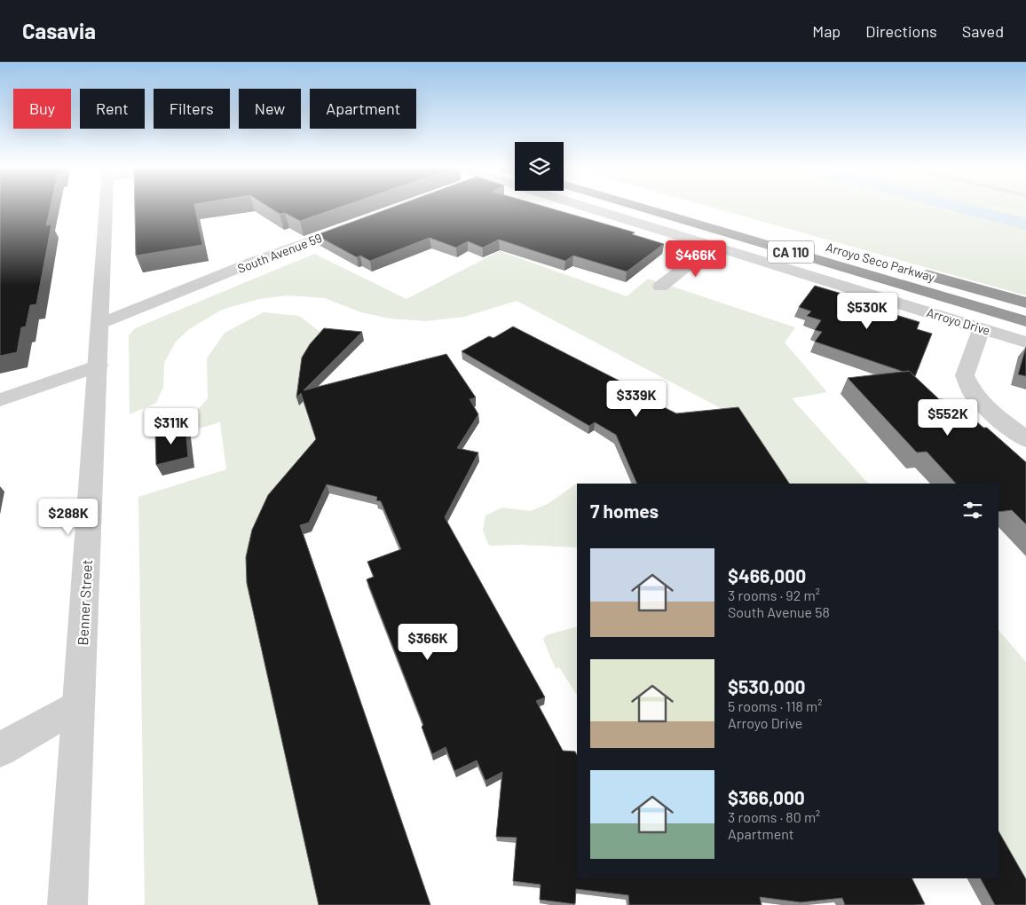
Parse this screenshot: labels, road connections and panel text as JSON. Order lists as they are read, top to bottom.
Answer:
{
  "streets": {
    "highway": ["CA 110", "Arroyo Seco Parkway"],
    "street": ["South Avenue 59", "Arroyo Drive", "Benner Street"]
  },
  "crossings": [
    ["South Avenue 59", "Benner Street"]
  ],
  "page": {
    "header": "Casavia",
    "nav": ["Map", "Directions", "Saved"],
    "chip": [
      "Buy",
      "Rent",
      "Filters",
      "New",
      "Apartment"
    ],
    "price": [
      "$466K",
      "$530K",
      "$339K",
      "$552K",
      "$311K",
      "$288K",
      "$366K"
    ],
    "heading": "7 homes",
    "list": [
      {
        "name": "$466,000",
        "note": "3 rooms · 92 m² · South Avenue 58"
      },
      {
        "name": "$530,000",
        "note": "5 rooms · 118 m² · Arroyo Drive"
      },
      {
        "name": "$366,000",
        "note": "3 rooms · 80 m² · Apartment"
      }
    ]
  }
}
